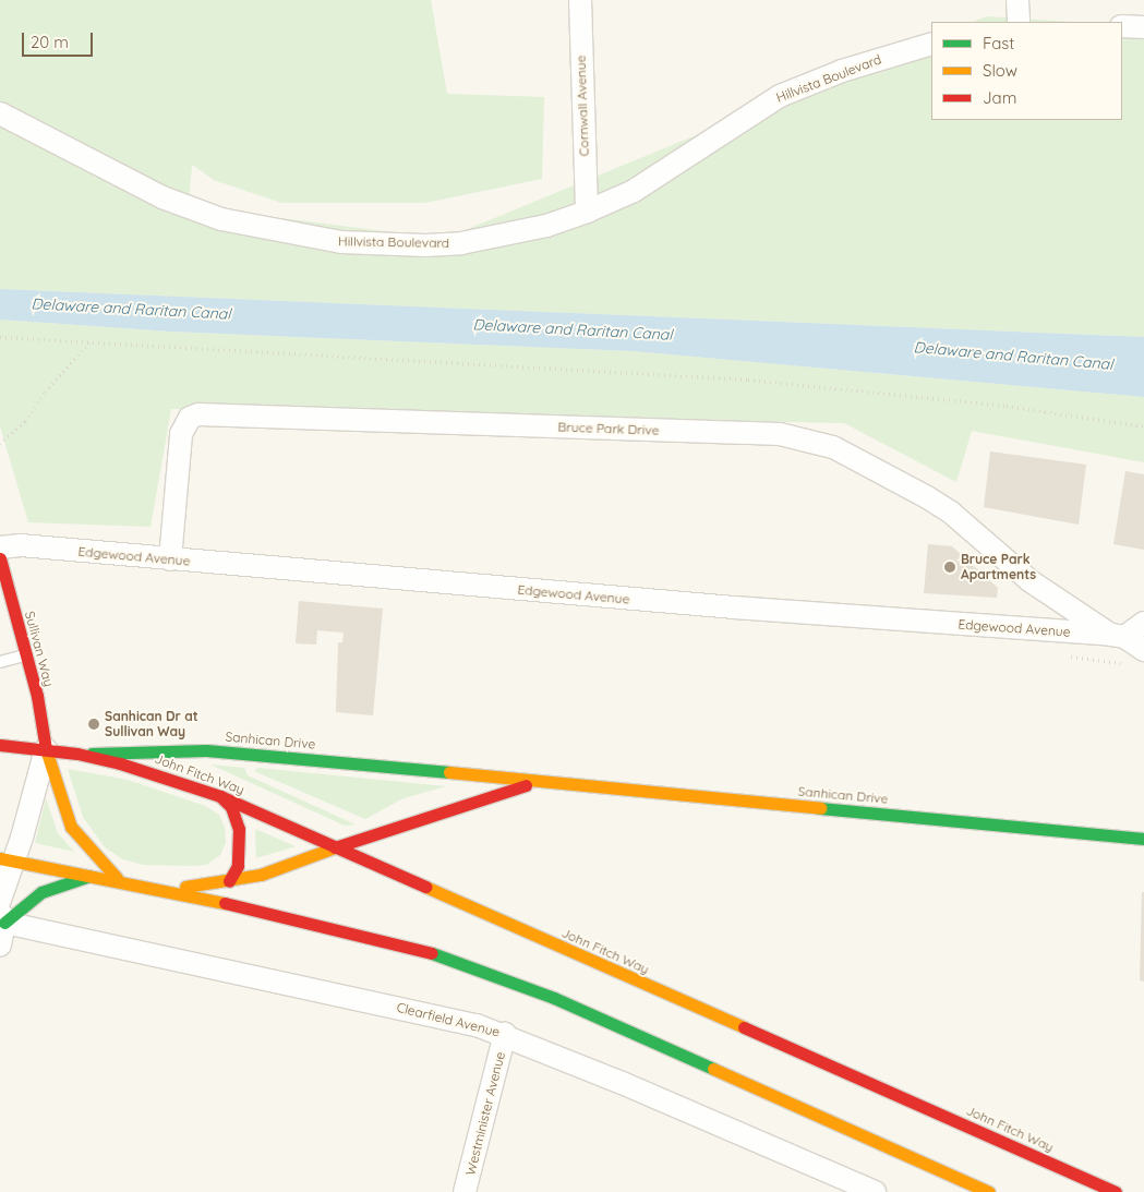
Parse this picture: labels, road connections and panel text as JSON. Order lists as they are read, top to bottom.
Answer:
{
  "streets": {
    "main road": ["Sullivan Way", "Sanhican Drive", "John Fitch Way"],
    "street": [
      "Hillvista Boulevard",
      "Cornwall Avenue",
      "Bruce Park Drive",
      "Edgewood Avenue",
      "Clearfield Avenue",
      "Westminister Avenue"
    ]
  },
  "crossings": [
    ["Hillvista Boulevard", "Cornwall Avenue"],
    ["Bruce Park Drive", "Edgewood Avenue"],
    ["Edgewood Avenue", "Sullivan Way"],
    ["Sullivan Way", "Sanhican Drive"],
    ["Sanhican Drive", "John Fitch Way"],
    ["Clearfield Avenue", "Westminister Avenue"]
  ],
  "water": ["Delaware and Raritan Canal"],
  "places": ["Bruce Park Apartments", "Sanhican Dr at Sullivan Way"],
  "legend": ["Fast", "Slow", "Jam"],
  "scale_bar": "20 m"
}
